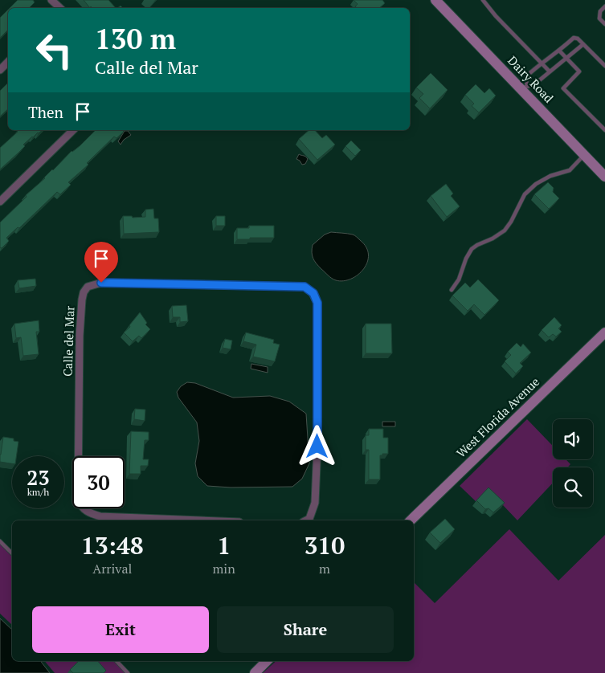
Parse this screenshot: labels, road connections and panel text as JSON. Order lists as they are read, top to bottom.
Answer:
{
  "streets": {
    "street": ["Dairy Road", "Calle del Mar", "West Florida Avenue"]
  },
  "page": {
    "turn": ["130 m", "Calle del Mar"],
    "then": "Then",
    "speed": "23 km/h",
    "limit": "30",
    "eta": [
      "13:48",
      "Arrival",
      "1",
      "min",
      "310",
      "m"
    ],
    "buttons": ["Exit", "Share"]
  }
}
